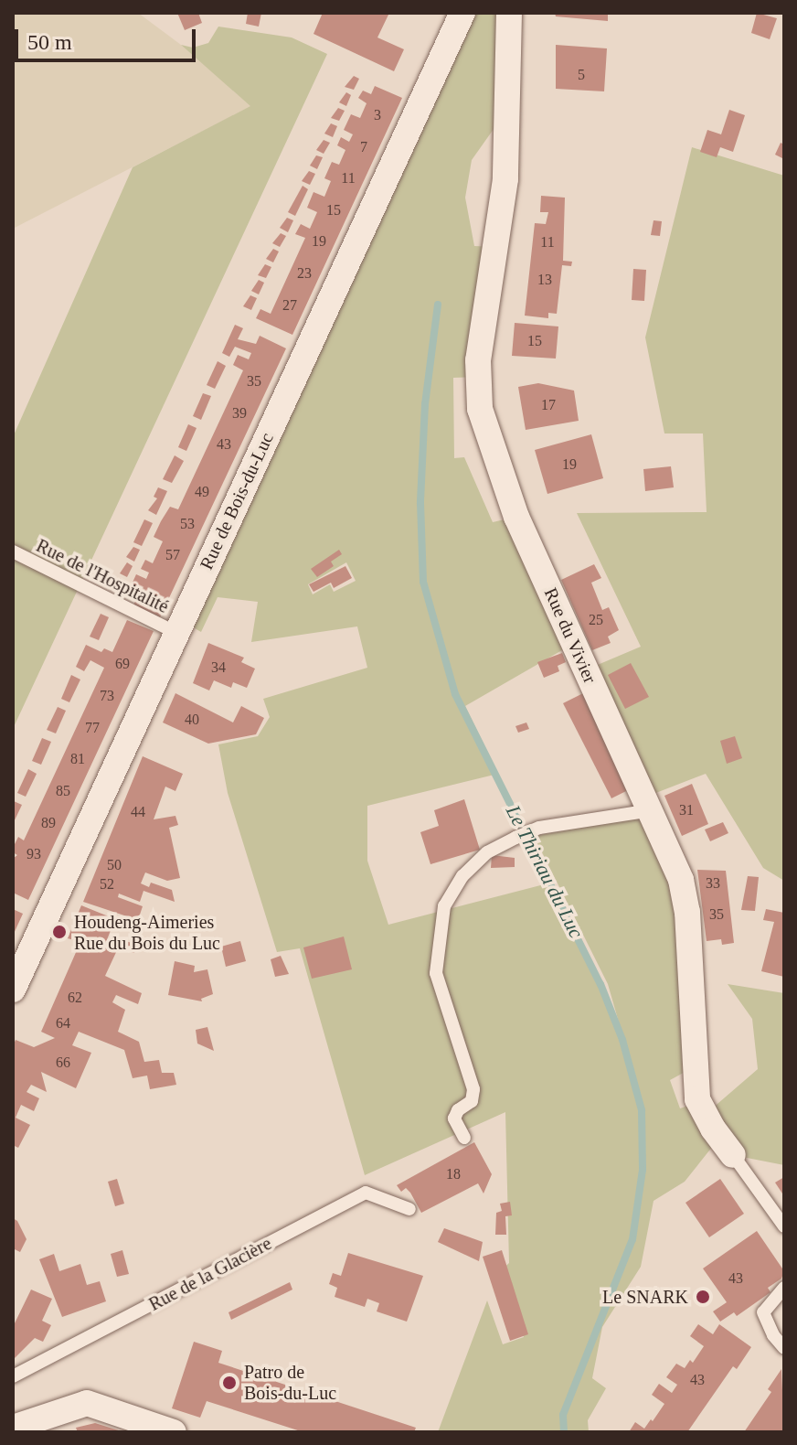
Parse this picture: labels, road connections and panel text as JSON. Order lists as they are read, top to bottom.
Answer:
{
  "streets": {
    "street": ["Rue de Bois-du-Luc", "Rue du Vivier"],
    "lane": ["Rue de l'Hospitalité", "Rue de la Glacière"]
  },
  "crossings": [
    ["Rue de Bois-du-Luc", "Rue de l'Hospitalité"]
  ],
  "water": ["Le Thiriau du Luc"],
  "places": ["Houdeng-Aimeries Rue du Bois du Luc", "Le SNARK", "Patro de Bois-du-Luc"],
  "house_numbers": [
    "5",
    "3",
    "7",
    "11",
    "15",
    "19",
    "11",
    "23",
    "13",
    "27",
    "15",
    "35",
    "17",
    "39",
    "43",
    "19",
    "49",
    "53",
    "57",
    "25",
    "69",
    "34",
    "73",
    "40",
    "77",
    "81",
    "85",
    "31",
    "44",
    "89",
    "93",
    "50",
    "33",
    "52",
    "35",
    "62",
    "64",
    "66",
    "18",
    "43",
    "43"
  ],
  "scale_bar": "50 m"
}
